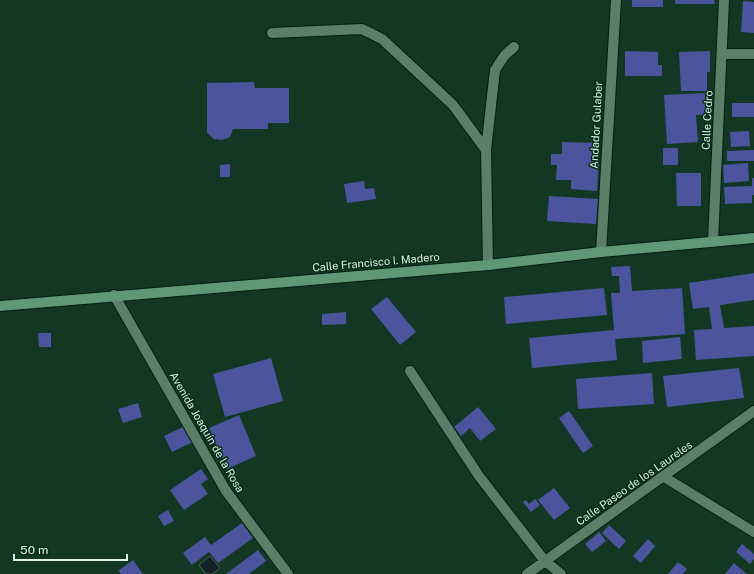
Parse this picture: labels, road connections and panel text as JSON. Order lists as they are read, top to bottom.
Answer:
{
  "streets": {
    "main road": ["Calle Francisco I. Madero"],
    "street": [
      "Calle Cedro",
      "Andador Gulaber",
      "Avenida Joaquín de la Rosa",
      "Calle Paseo de los Laureles"
    ]
  },
  "crossings": [
    ["Calle Cedro", "Calle Francisco I. Madero"],
    ["Andador Gulaber", "Calle Francisco I. Madero"],
    ["Calle Francisco I. Madero", "Avenida Joaquín de la Rosa"]
  ],
  "scale_bar": "50 m"
}
